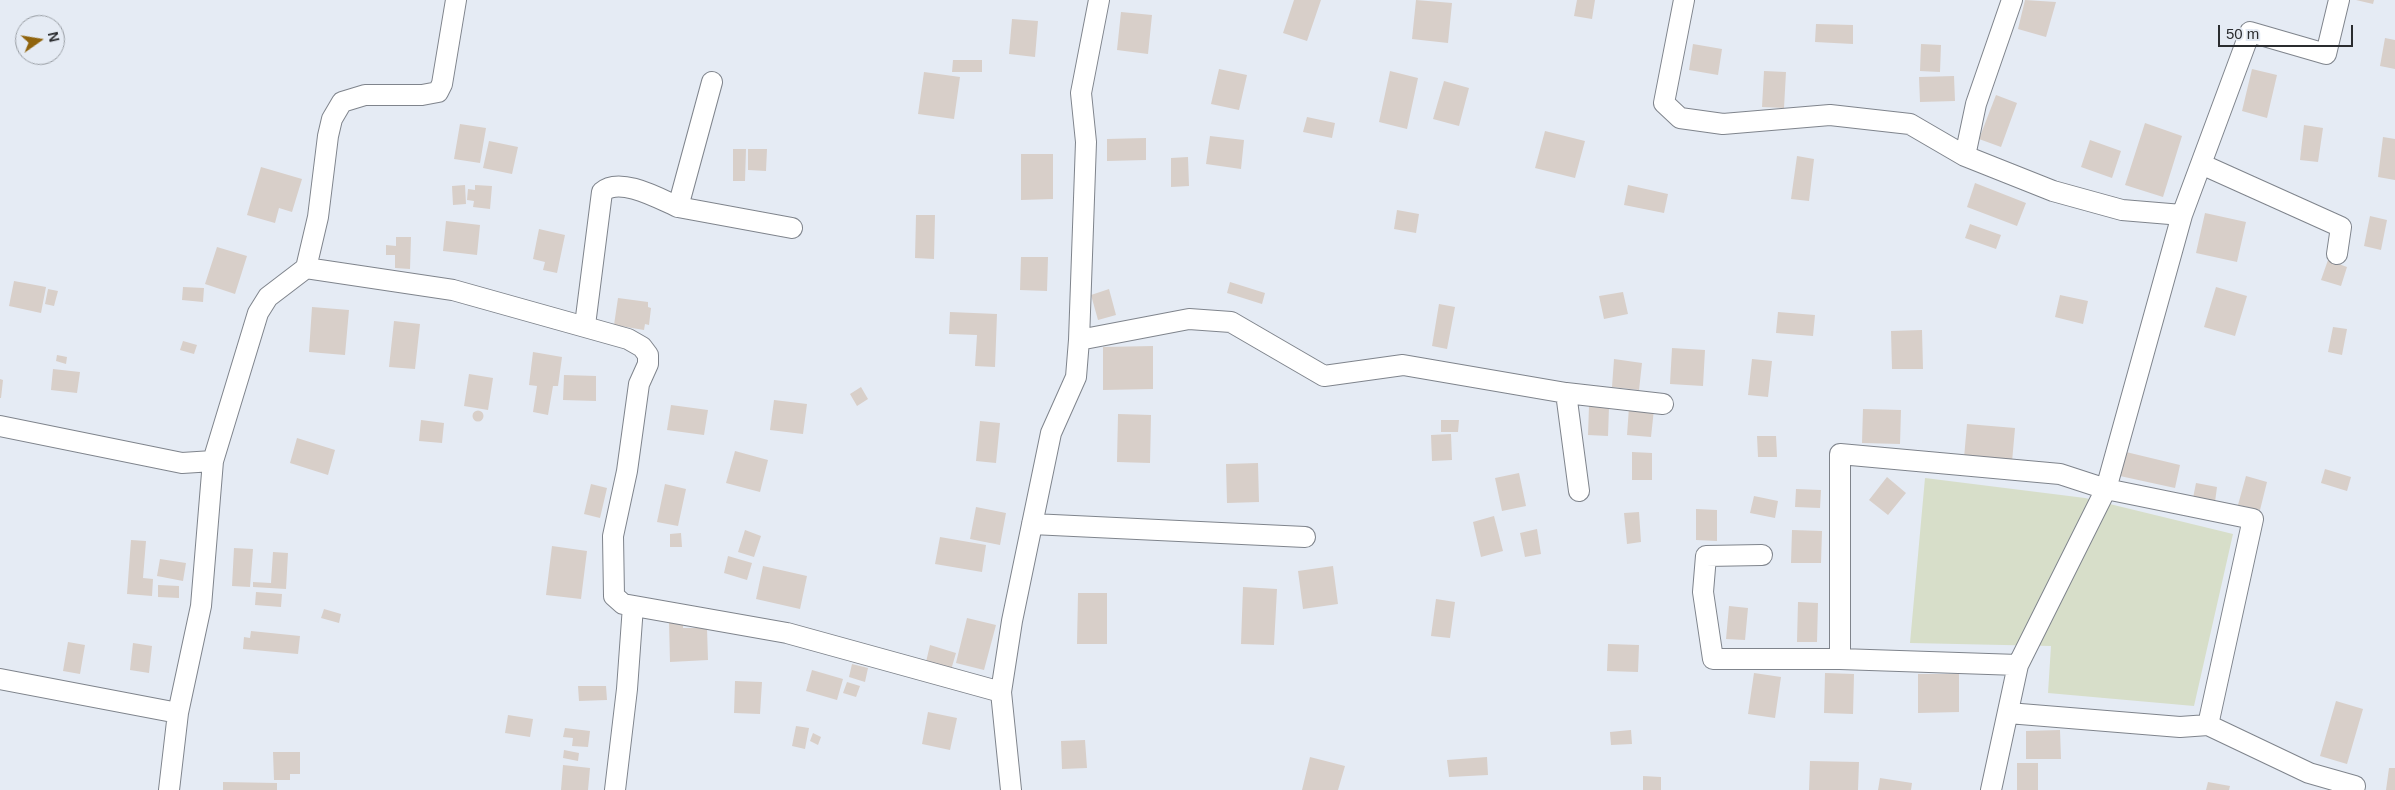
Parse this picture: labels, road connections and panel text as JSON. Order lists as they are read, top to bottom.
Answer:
{
  "scale_bar": "50 m",
  "north": "right"
}
